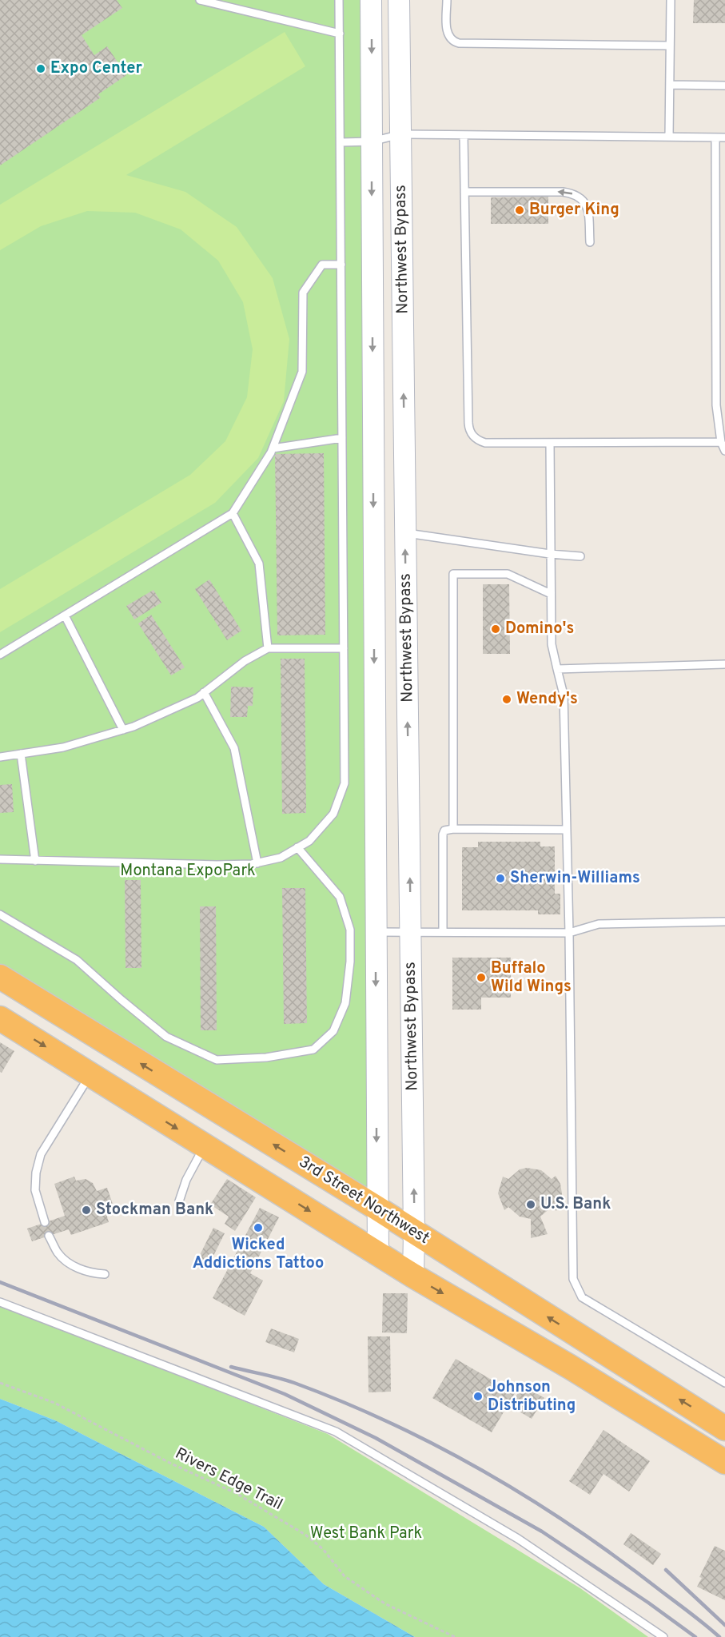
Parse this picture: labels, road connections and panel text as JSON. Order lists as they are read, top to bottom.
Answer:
{
  "streets": {
    "highway": ["3rd Street Northwest"],
    "main road": ["Northwest Bypass"],
    "path": ["Rivers Edge Trail"]
  },
  "crossings": [
    ["Northwest Bypass", "3rd Street Northwest"]
  ],
  "parks": ["Montana ExpoPark", "West Bank Park"],
  "places": [
    "Expo Center",
    "Burger King",
    "Domino's",
    "Wendy's",
    "Sherwin-Williams",
    "Buffalo Wild Wings",
    "U.S. Bank",
    "Stockman Bank",
    "Wicked Addictions Tattoo",
    "Johnson Distributing"
  ]
}
